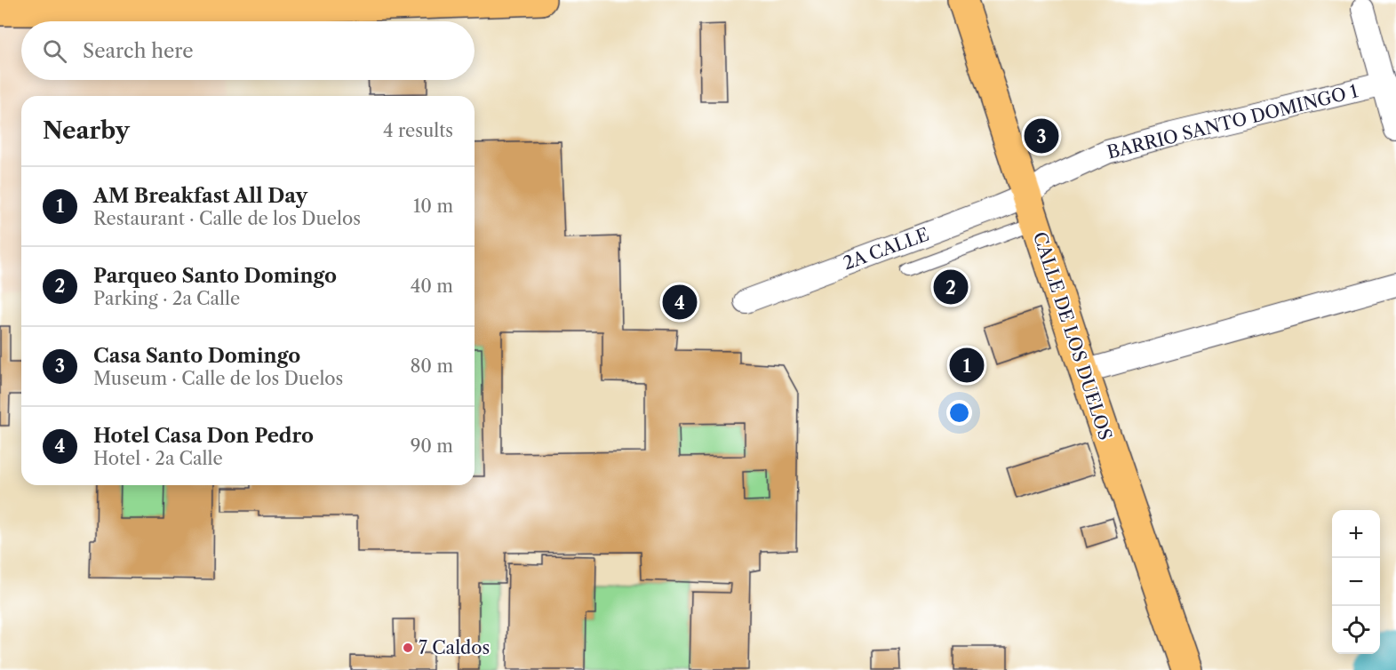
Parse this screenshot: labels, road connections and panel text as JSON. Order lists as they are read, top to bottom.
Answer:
{
  "streets": {
    "main road": ["CALLE DE LOS DUELOS"],
    "street": ["BARRIO SANTO DOMINGO 1", "2A CALLE"]
  },
  "crossings": [
    ["BARRIO SANTO DOMINGO 1", "2A CALLE"],
    ["BARRIO SANTO DOMINGO 1", "CALLE DE LOS DUELOS"],
    ["2A CALLE", "CALLE DE LOS DUELOS"]
  ],
  "places": ["7 Caldos"],
  "page": {
    "search": "Search here",
    "heading": ["Nearby", "4 results"],
    "pins": [
      "3",
      "2",
      "4",
      "1"
    ],
    "list": [
      {
        "mark": "1",
        "name": "AM Breakfast All Day",
        "note": "Restaurant · Calle de los Duelos",
        "value": "10 m"
      },
      {
        "mark": "2",
        "name": "Parqueo Santo Domingo",
        "note": "Parking · 2a Calle",
        "value": "40 m"
      },
      {
        "mark": "3",
        "name": "Casa Santo Domingo",
        "note": "Museum · Calle de los Duelos",
        "value": "80 m"
      },
      {
        "mark": "4",
        "name": "Hotel Casa Don Pedro",
        "note": "Hotel · 2a Calle",
        "value": "90 m"
      }
    ],
    "map_buttons": ["+", "−"]
  }
}
